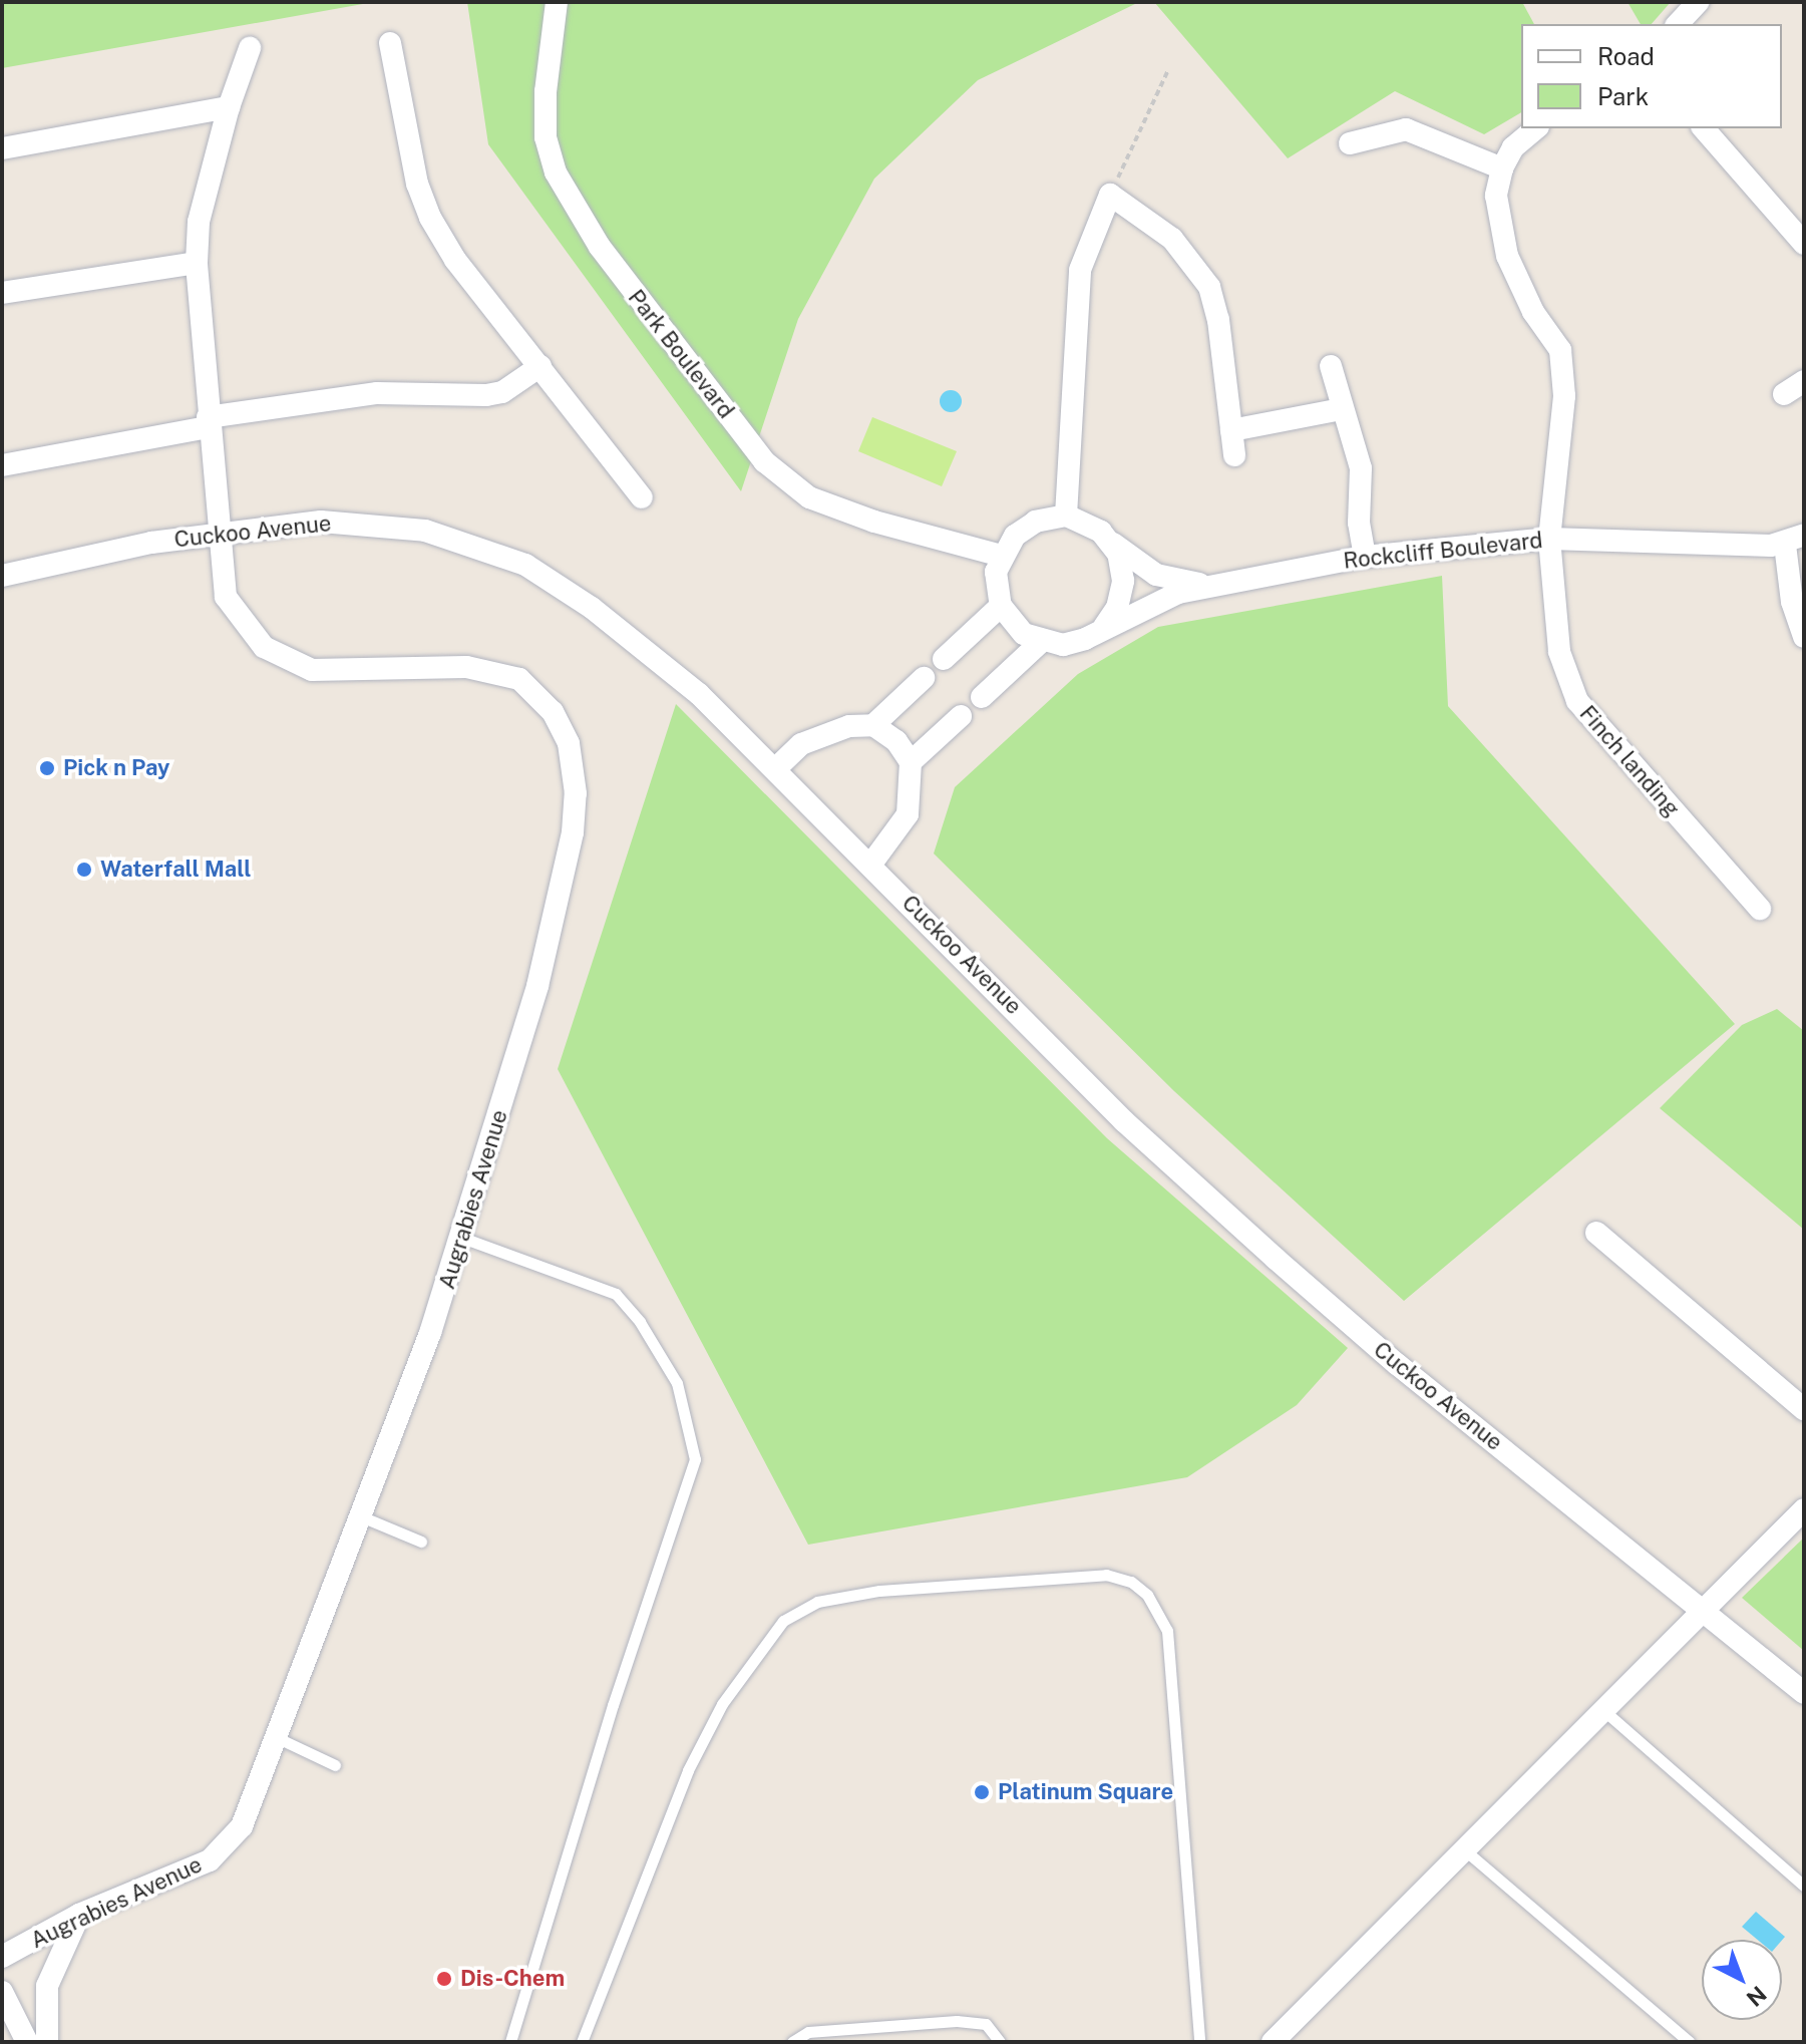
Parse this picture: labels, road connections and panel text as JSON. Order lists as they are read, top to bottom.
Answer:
{
  "streets": {
    "street": [
      "Park Boulevard",
      "Cuckoo Avenue",
      "Rockcliff Boulevard",
      "Finch landing",
      "Augrabies Avenue"
    ]
  },
  "crossings": [
    ["Cuckoo Avenue", "Augrabies Avenue"],
    ["Rockcliff Boulevard", "Finch landing"]
  ],
  "places": [
    "Pick n Pay",
    "Waterfall Mall",
    "Platinum Square",
    "Dis-Chem"
  ],
  "legend": ["Road", "Park"],
  "north": "bottom right"
}
